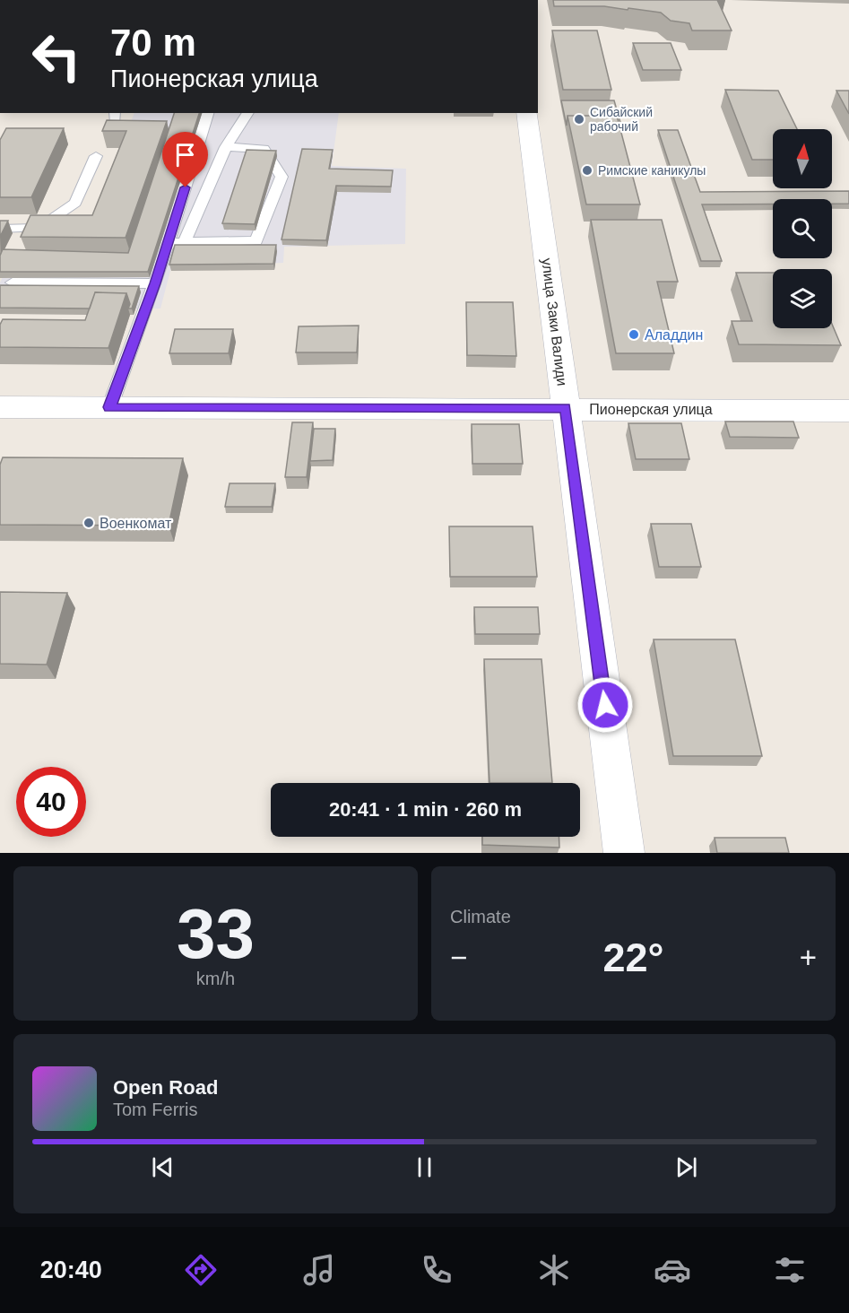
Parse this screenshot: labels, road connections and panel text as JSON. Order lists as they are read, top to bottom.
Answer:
{
  "streets": {
    "street": ["улица Заки Валиди", "Пионерская улица"]
  },
  "crossings": [
    ["улица Заки Валиди", "Пионерская улица"]
  ],
  "places": [
    "Сибайский рабочий",
    "Римские каникулы",
    "Аладдин",
    "Военкомат"
  ],
  "north": "top",
  "page": {
    "turn": ["70 m", "Пионерская улица"],
    "limit": "40",
    "trip": "20:41 · 1 min · 260 m",
    "tile": [
      ["33", "km/h"],
      "Climate"
    ],
    "heat": ["−", "22°", "+"],
    "song": ["Open Road", "Tom Ferris"],
    "tabs": "20:40"
  }
}
